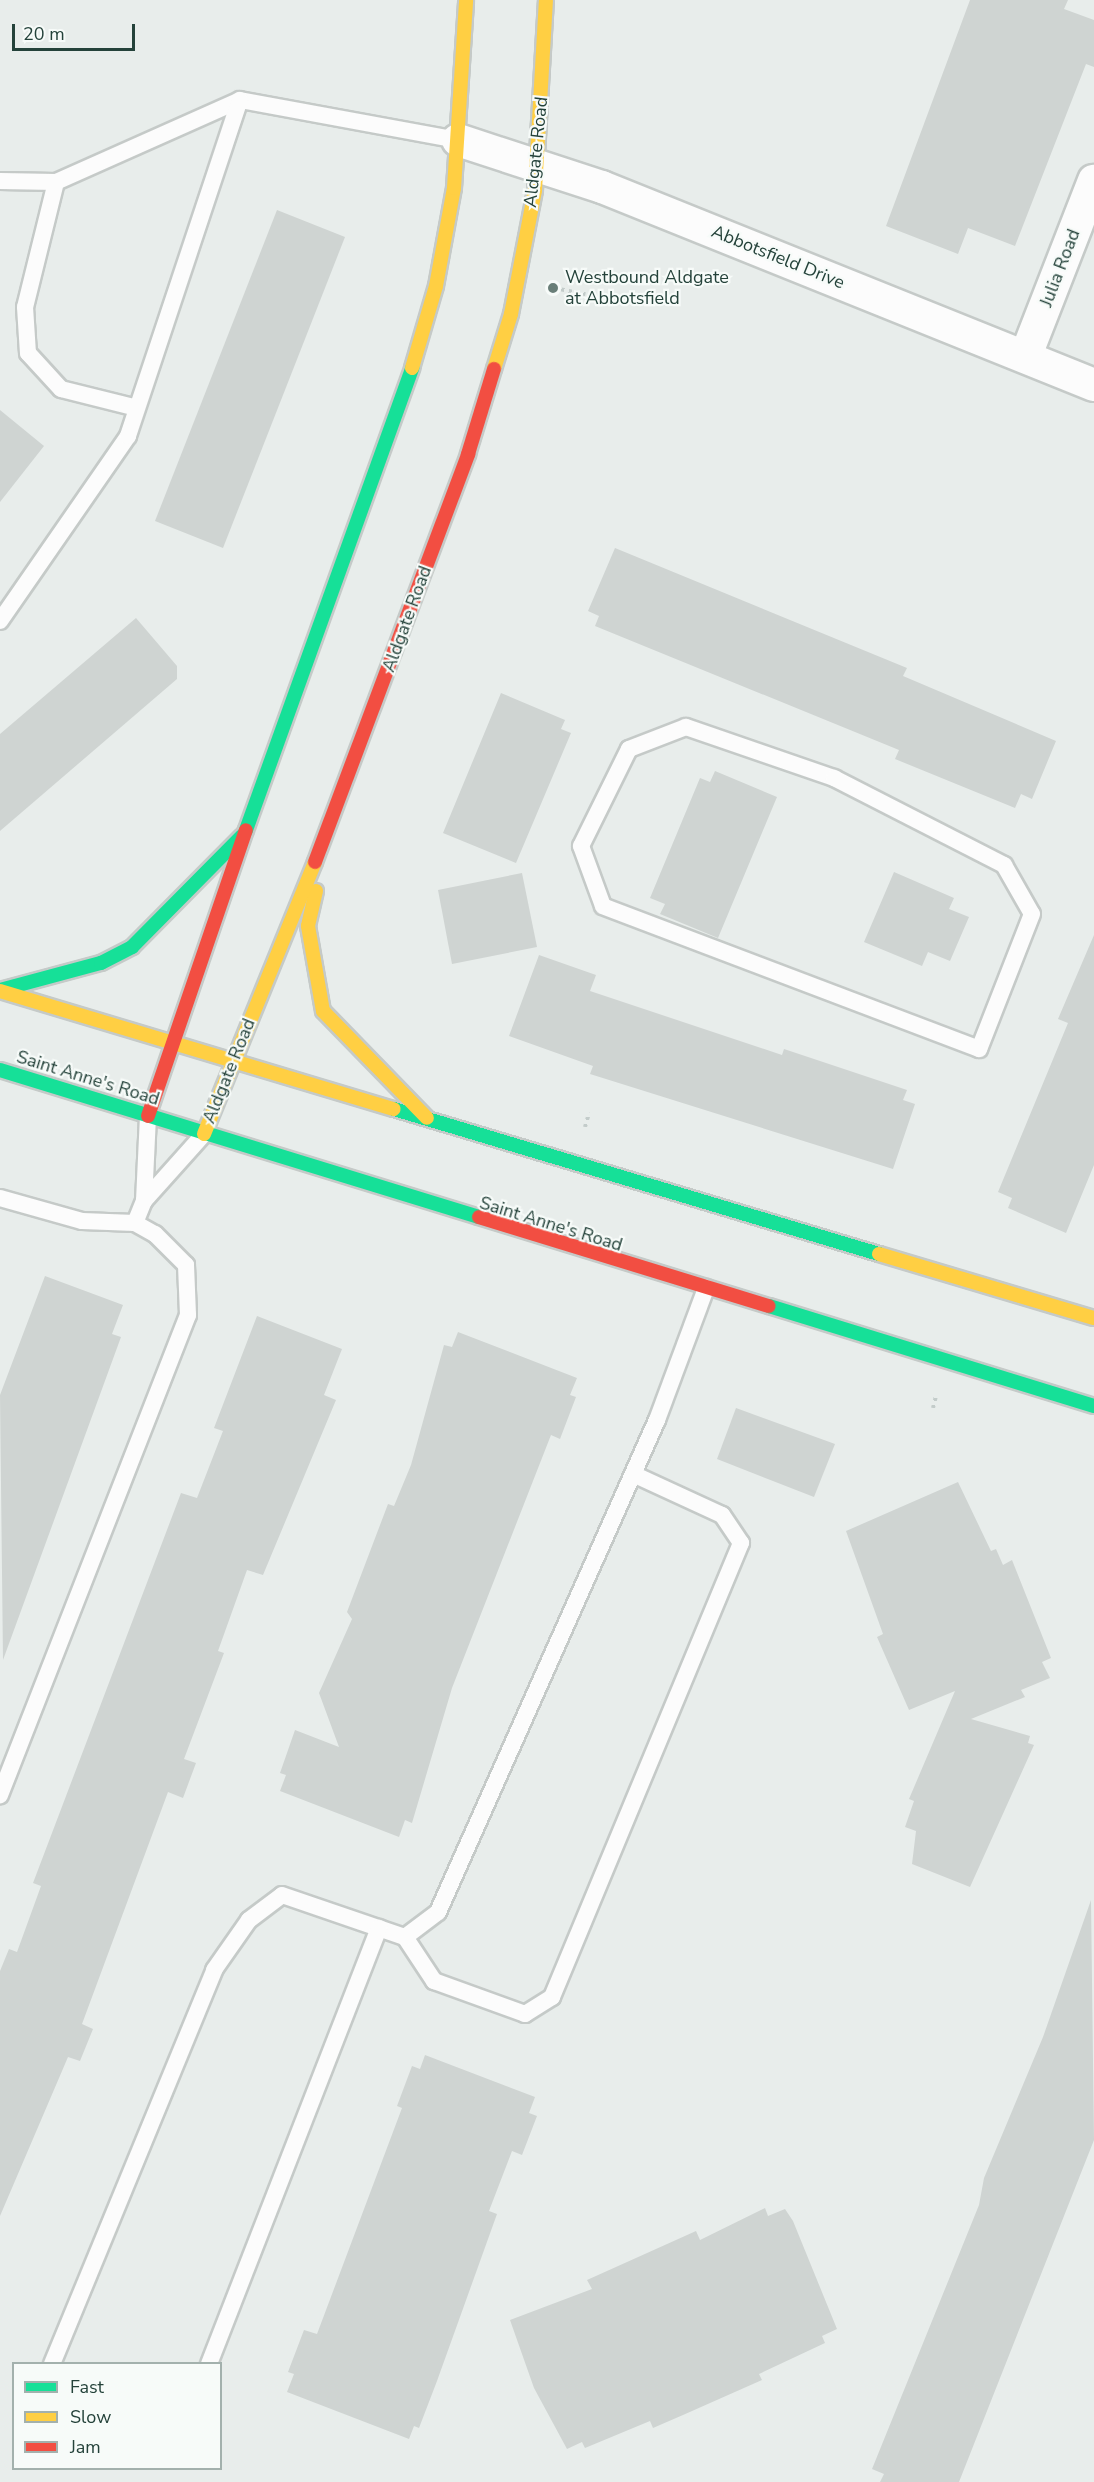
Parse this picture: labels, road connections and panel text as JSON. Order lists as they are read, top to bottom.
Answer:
{
  "streets": {
    "main road": ["Aldgate Road", "Saint Anne's Road"],
    "street": ["Abbotsfield Drive", "Julia Road"]
  },
  "crossings": [
    ["Aldgate Road", "Abbotsfield Drive"],
    ["Aldgate Road", "Saint Anne's Road"],
    ["Abbotsfield Drive", "Julia Road"]
  ],
  "places": ["Westbound Aldgate at Abbotsfield"],
  "legend": ["Fast", "Slow", "Jam"],
  "scale_bar": "20 m"
}
